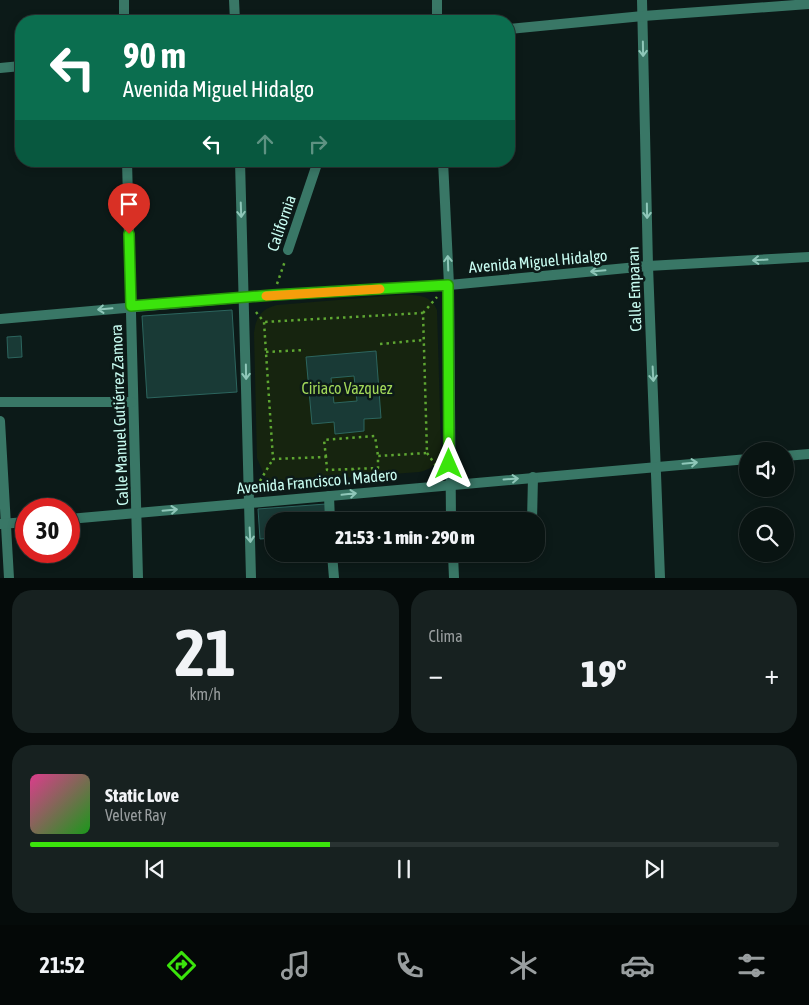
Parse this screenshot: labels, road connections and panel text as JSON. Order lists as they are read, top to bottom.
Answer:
{
  "streets": {
    "street": [
      "California",
      "Avenida Miguel Hidalgo",
      "Calle Emparan",
      "Calle Manuel Gutiérrez Zamora",
      "Avenida Francisco I. Madero"
    ]
  },
  "crossings": [
    ["California", "Avenida Miguel Hidalgo"],
    ["Avenida Miguel Hidalgo", "Calle Emparan"],
    ["Avenida Miguel Hidalgo", "Calle Manuel Gutiérrez Zamora"],
    ["Calle Emparan", "Avenida Francisco I. Madero"],
    ["Calle Manuel Gutiérrez Zamora", "Avenida Francisco I. Madero"]
  ],
  "one_way": ["Avenida Miguel Hidalgo", "Calle Emparan", "Avenida Francisco I. Madero"],
  "parks": ["Ciriaco Vazquez"],
  "page": {
    "turn": ["90 m", "Avenida Miguel Hidalgo"],
    "limit": "30",
    "trip": "21:53 · 1 min · 290 m",
    "tile": [
      ["21", "km/h"],
      "Clima"
    ],
    "heat": ["−", "19°", "+"],
    "song": ["Static Love", "Velvet Ray"],
    "tabs": "21:52"
  }
}
